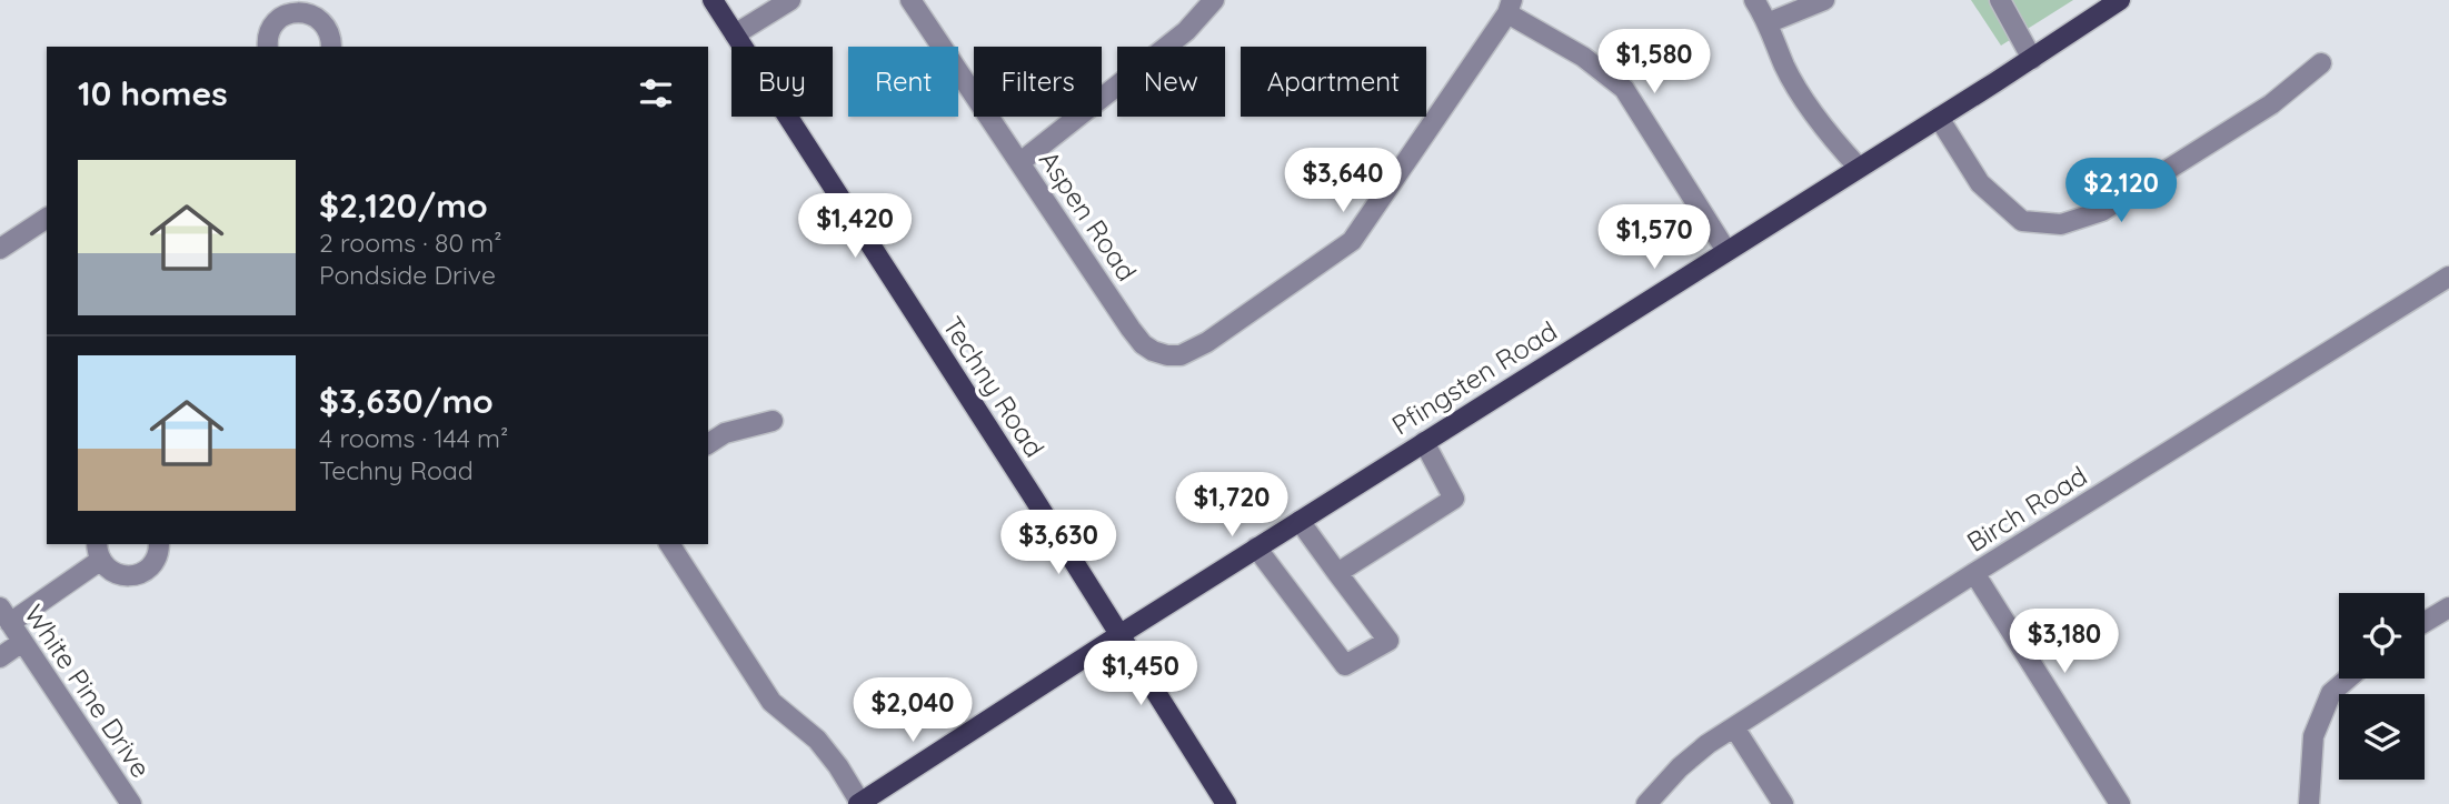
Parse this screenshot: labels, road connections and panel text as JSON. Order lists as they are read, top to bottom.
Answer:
{
  "streets": {
    "main road": ["Pfingsten Road", "Techny Road"],
    "street": ["Aspen Road", "Birch Road", "White Pine Drive"]
  },
  "crossings": [
    ["Pfingsten Road", "Techny Road"]
  ],
  "page": {
    "price": [
      "$1,580",
      "$3,640",
      "$2,120",
      "$1,420",
      "$1,570",
      "$1,720",
      "$3,630",
      "$3,180",
      "$1,450",
      "$2,040"
    ],
    "chip": [
      "Buy",
      "Rent",
      "Filters",
      "New",
      "Apartment"
    ],
    "heading": "10 homes",
    "list": [
      {
        "name": "$2,120/mo",
        "note": "2 rooms · 80 m² · Pondside Drive"
      },
      {
        "name": "$3,630/mo",
        "note": "4 rooms · 144 m² · Techny Road"
      }
    ]
  }
}
